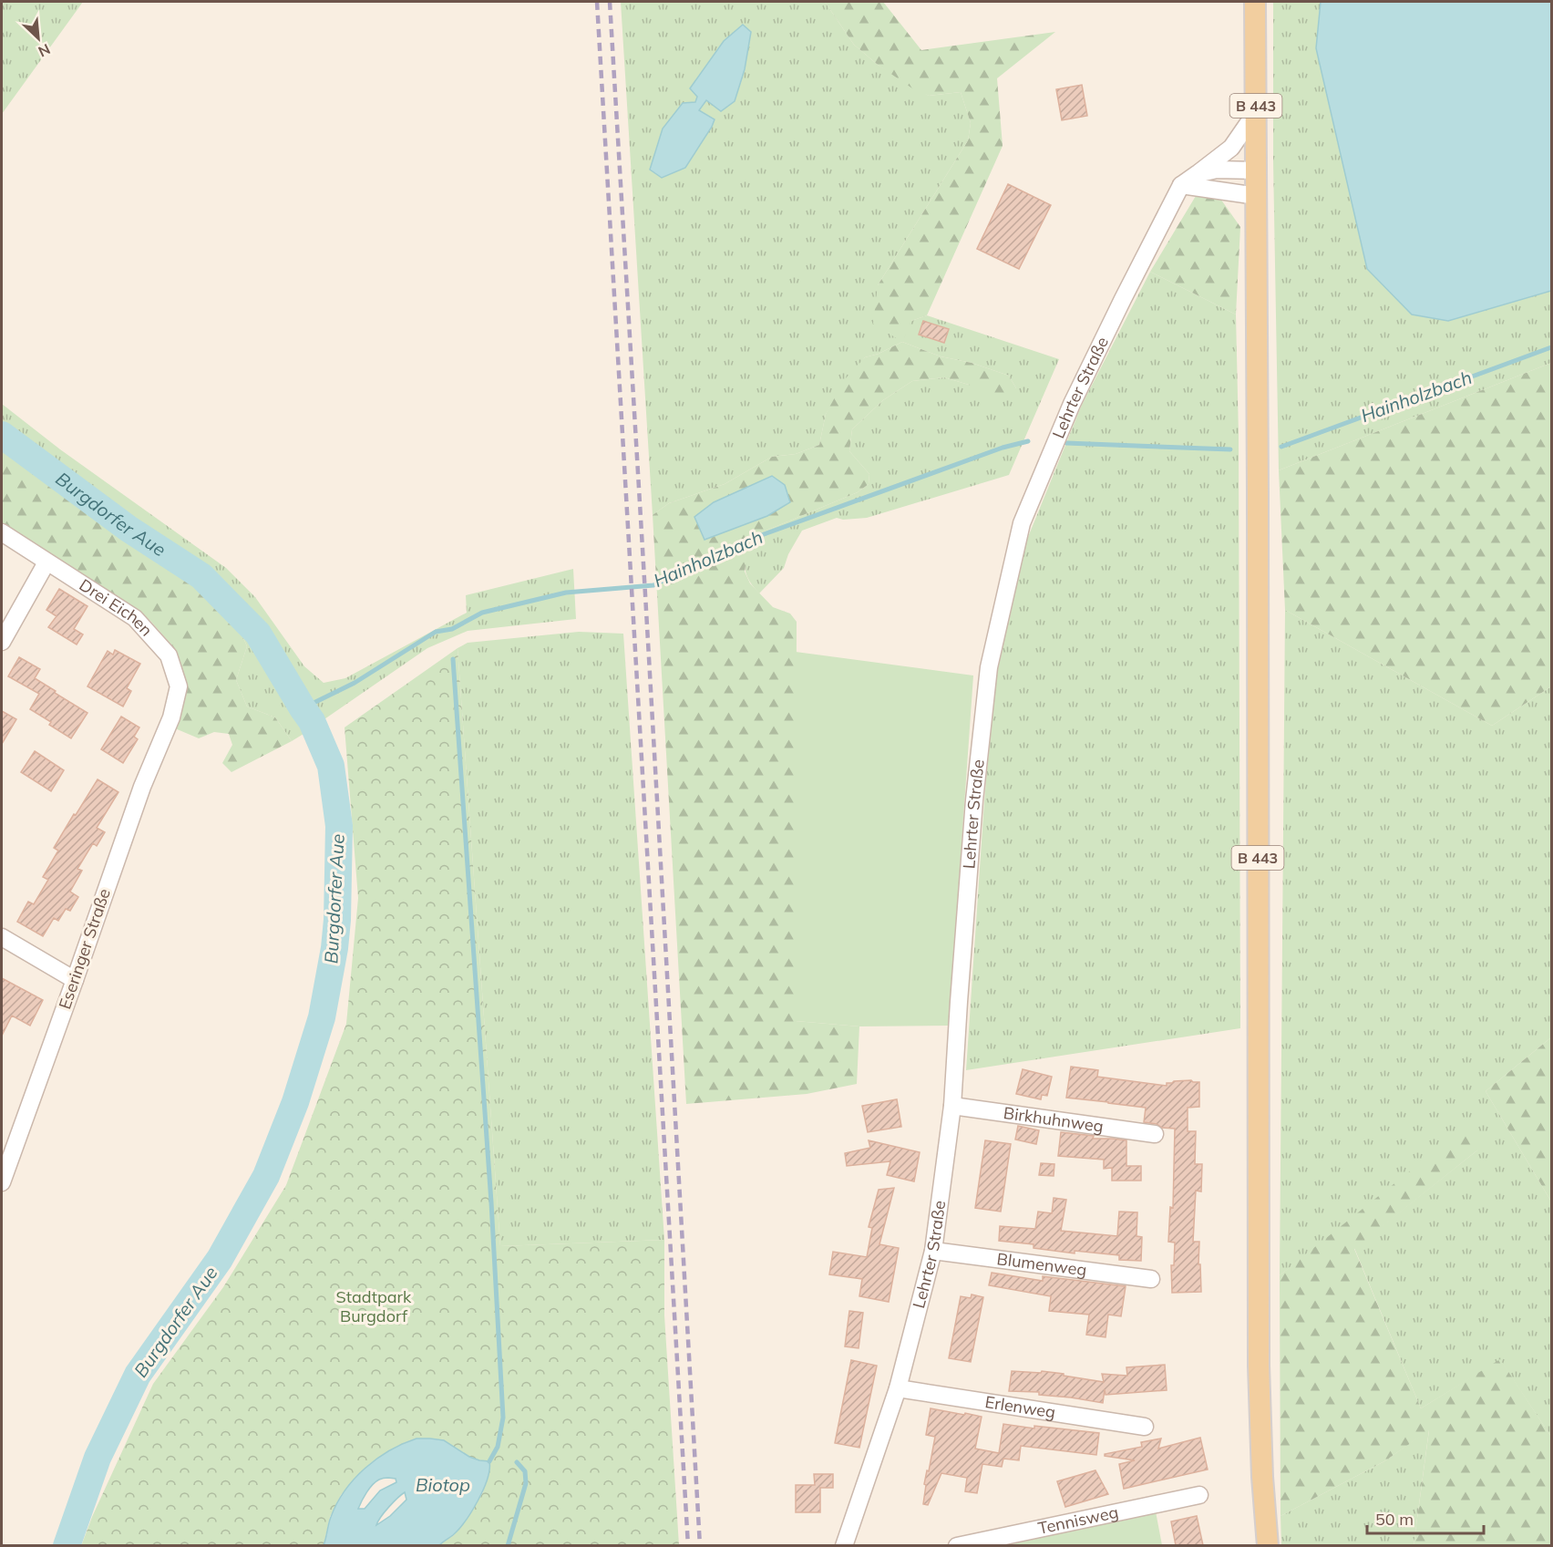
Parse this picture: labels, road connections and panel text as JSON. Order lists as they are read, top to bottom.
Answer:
{
  "streets": {
    "main road": ["B 443"],
    "street": [
      "Lehrter Straße",
      "Drei Eichen",
      "Eseringer Straße",
      "Birkhuhnweg",
      "Blumenweg",
      "Erlenweg",
      "Tennisweg"
    ]
  },
  "crossings": [
    ["B 443", "Lehrter Straße"],
    ["Lehrter Straße", "Birkhuhnweg"],
    ["Lehrter Straße", "Blumenweg"],
    ["Lehrter Straße", "Erlenweg"],
    ["Drei Eichen", "Eseringer Straße"]
  ],
  "water": ["Hainholzbach", "Burgdorfer Aue", "Biotop"],
  "parks": ["Stadtpark Burgdorf"],
  "scale_bar": "50 m",
  "north": "bottom right"
}
